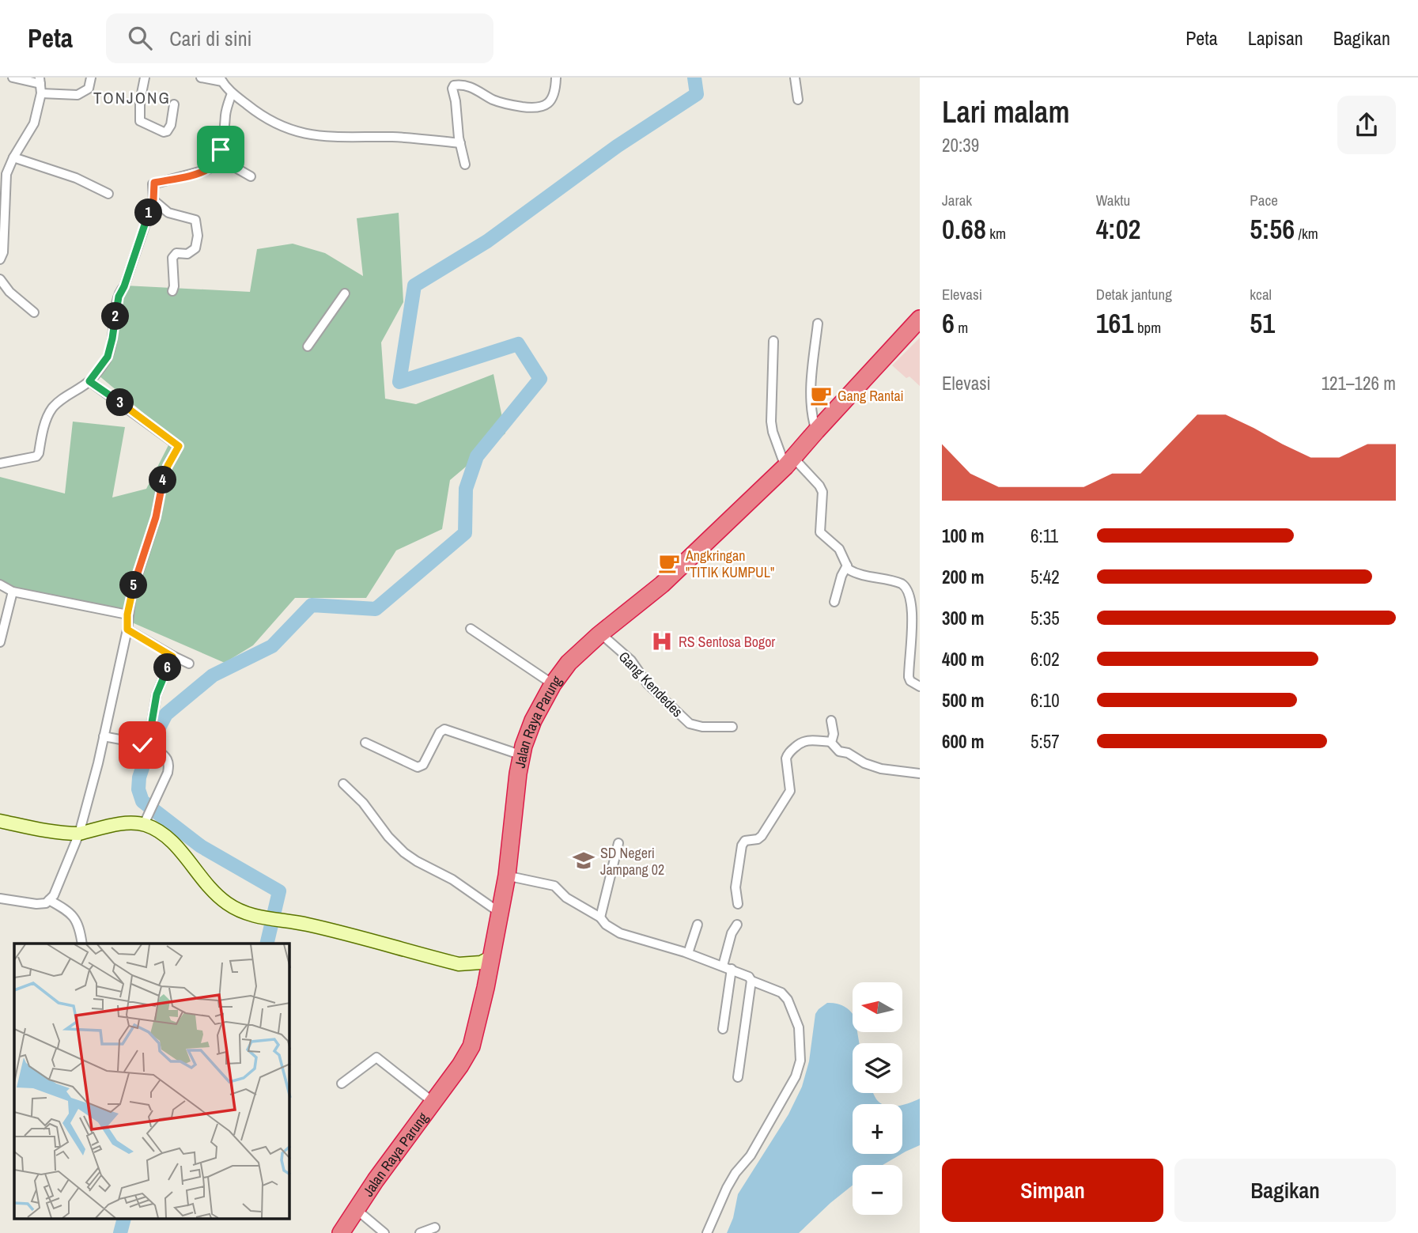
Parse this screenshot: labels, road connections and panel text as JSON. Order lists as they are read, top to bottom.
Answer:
{
  "streets": {
    "highway": ["Jalan Raya Parung"],
    "street": ["Gang Kendedes"]
  },
  "crossings": [
    ["Gang Kendedes", "Jalan Raya Parung"]
  ],
  "districts": ["TONJONG"],
  "places": {
    "cafe": ["Gang Rantai", "Angkringan \"TITIK KUMPUL\""],
    "hospital": ["RS Sentosa Bogor"],
    "school or university": ["SD Negeri Jampang 02"]
  },
  "north": "left",
  "page": {
    "header": "Peta",
    "search": "Cari di sini",
    "nav": ["Peta", "Lapisan", "Bagikan"],
    "heading": ["Lari malam", "20:39"],
    "stats": [
      ["Jarak", "0.68 km"],
      ["Waktu", "4:02"],
      ["Pace", "5:56 /km"],
      ["Elevasi", "6 m"],
      ["Detak jantung", "161 bpm"],
      ["kcal", "51"]
    ],
    "pins": [
      "1",
      "2",
      "3",
      "4",
      "5",
      "6"
    ],
    "chart": ["Elevasi", "121–126 m"],
    "list": [
      {
        "name": "100 m",
        "note": "6:11"
      },
      {
        "name": "200 m",
        "note": "5:42"
      },
      {
        "name": "300 m",
        "note": "5:35"
      },
      {
        "name": "400 m",
        "note": "6:02"
      },
      {
        "name": "500 m",
        "note": "6:10"
      },
      {
        "name": "600 m",
        "note": "5:57"
      }
    ],
    "map_buttons": ["+", "−"],
    "buttons": ["Simpan", "Bagikan"]
  }
}
